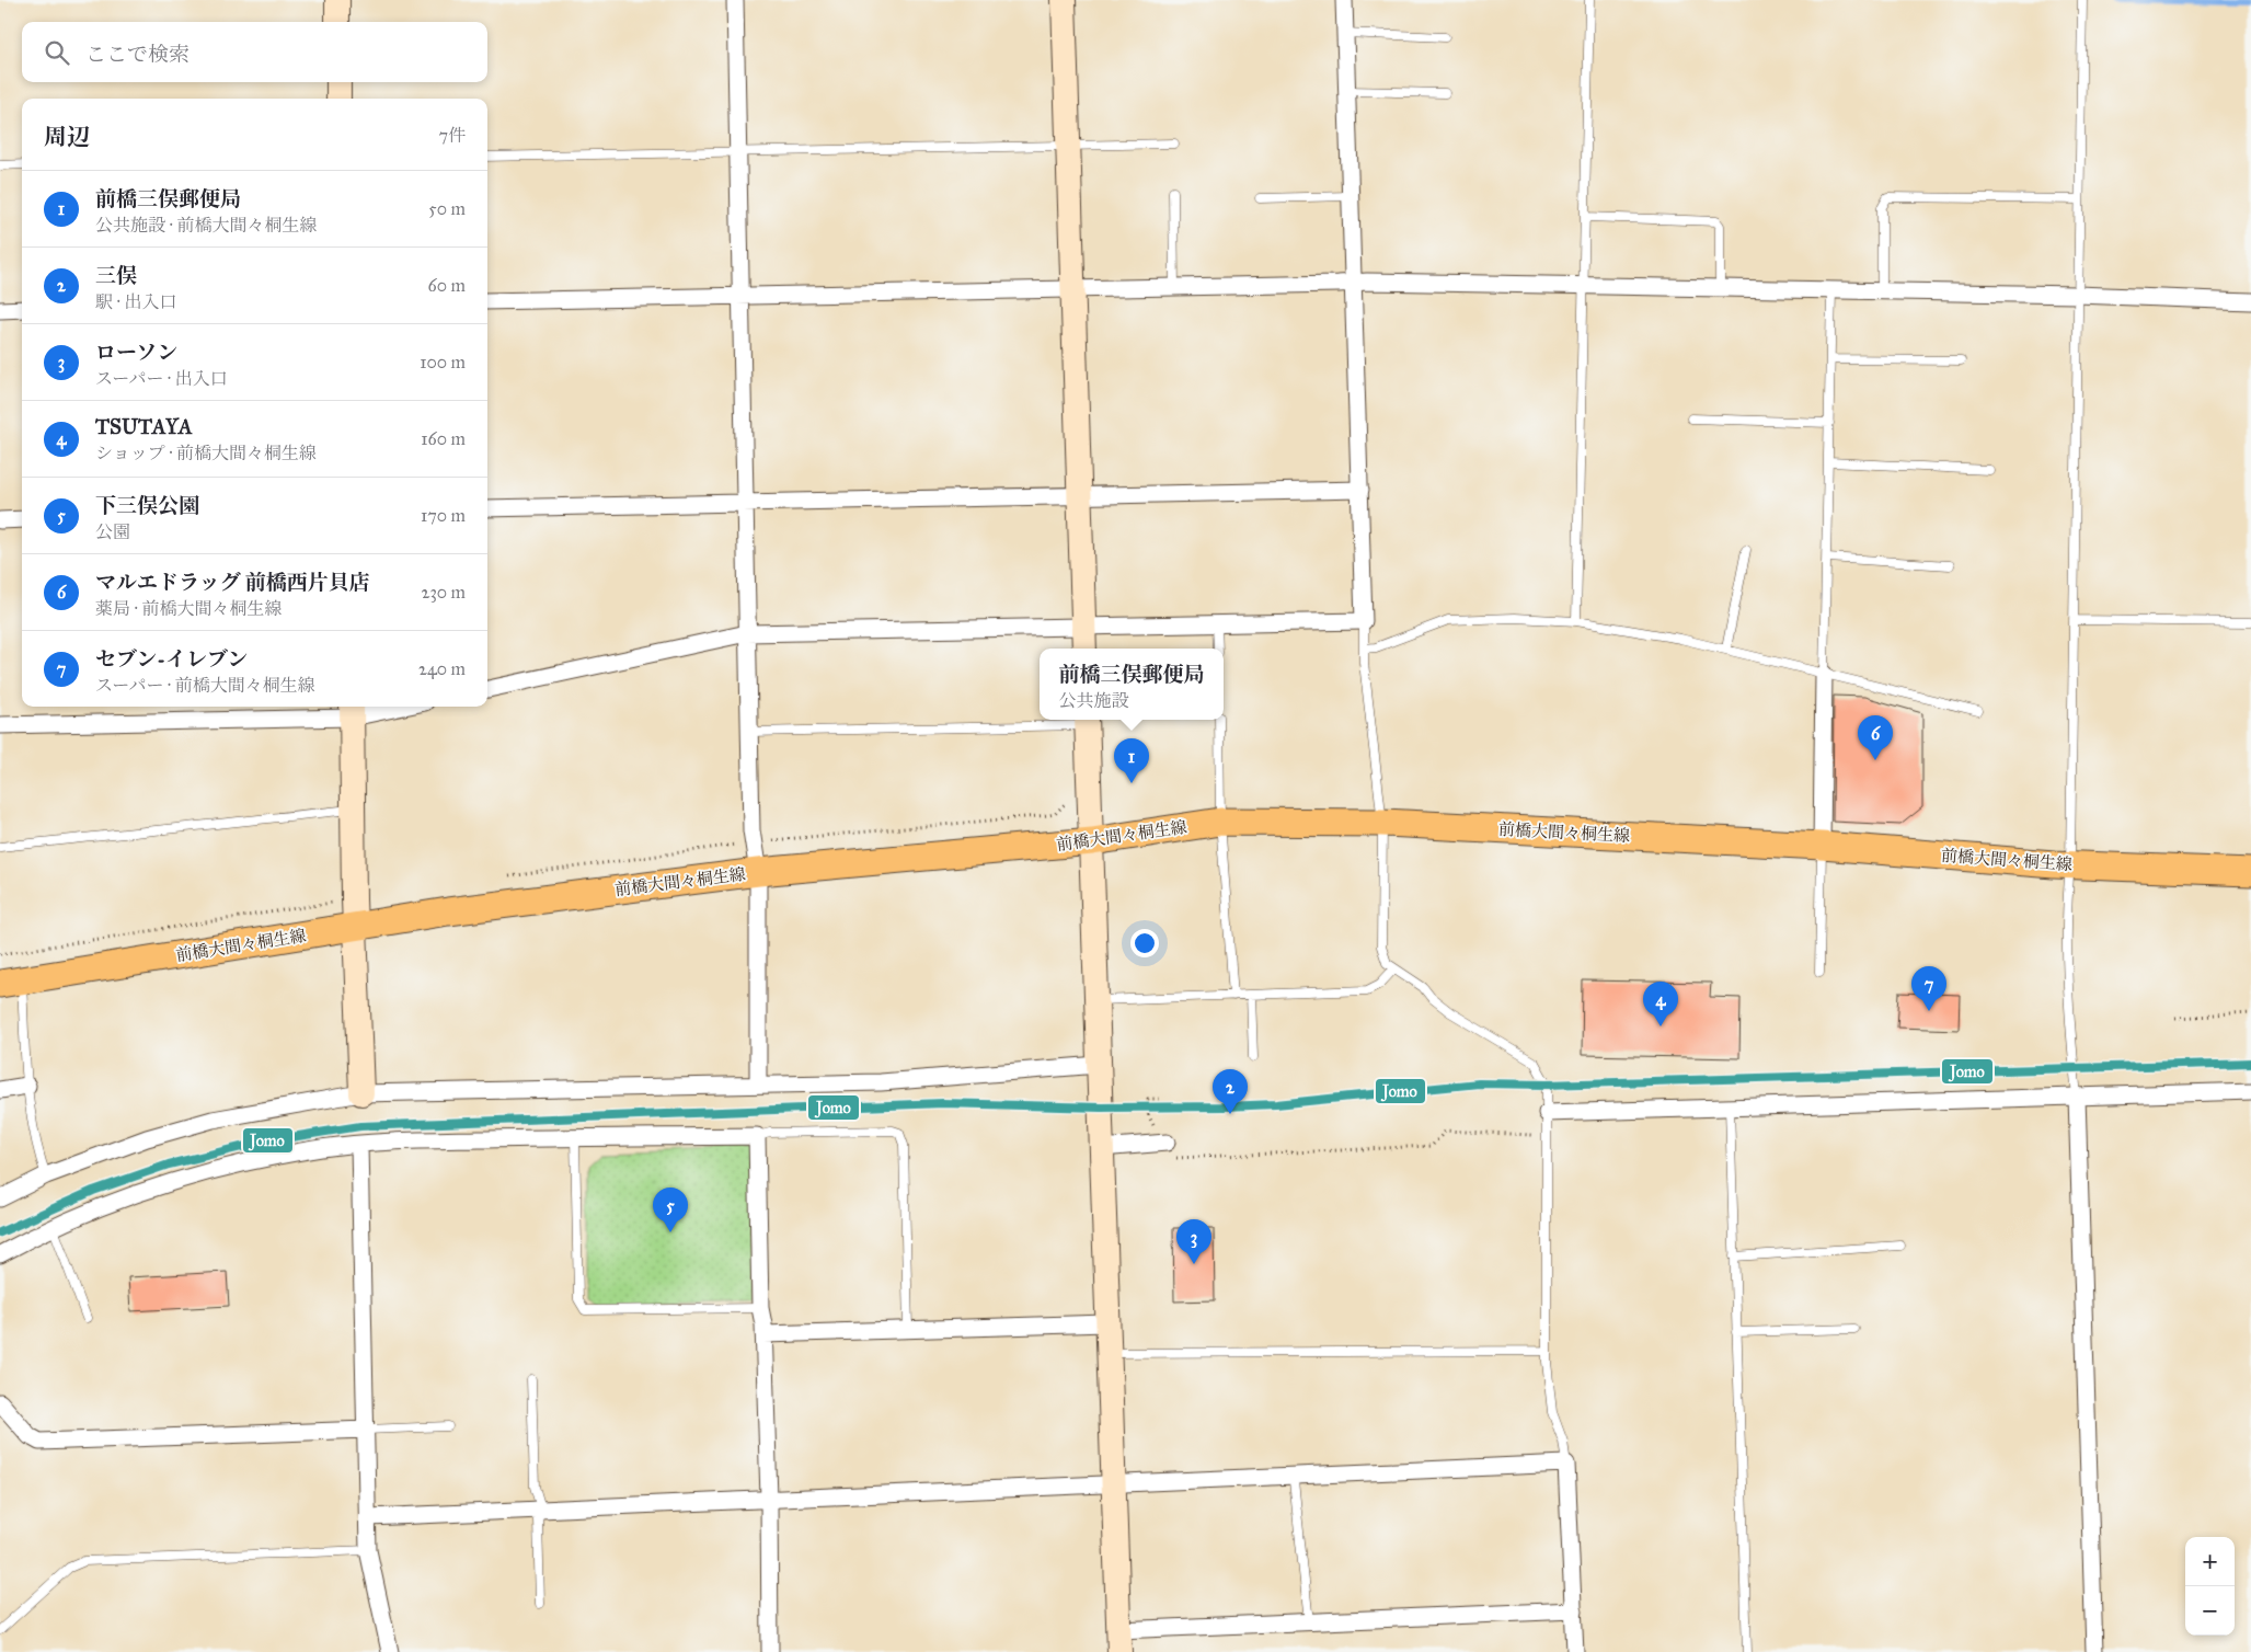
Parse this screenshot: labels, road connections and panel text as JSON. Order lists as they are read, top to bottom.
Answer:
{
  "streets": {
    "main road": ["前橋大間々桐生線"]
  },
  "lines": ["transit line Jomo"],
  "page": {
    "search": "ここで検索",
    "heading": ["周辺", "7件"],
    "list": [
      {
        "mark": "1",
        "name": "前橋三俣郵便局",
        "note": "公共施設 · 前橋大間々桐生線",
        "value": "50 m"
      },
      {
        "mark": "2",
        "name": "三俣",
        "note": "駅 · 出入口",
        "value": "60 m"
      },
      {
        "mark": "3",
        "name": "ローソン",
        "note": "スーパー · 出入口",
        "value": "100 m"
      },
      {
        "mark": "4",
        "name": "TSUTAYA",
        "note": "ショップ · 前橋大間々桐生線",
        "value": "160 m"
      },
      {
        "mark": "5",
        "name": "下三俣公園",
        "note": "公園",
        "value": "170 m"
      },
      {
        "mark": "6",
        "name": "マルエドラッグ 前橋西片貝店",
        "note": "薬局 · 前橋大間々桐生線",
        "value": "230 m"
      },
      {
        "mark": "7",
        "name": "セブン-イレブン",
        "note": "スーパー · 前橋大間々桐生線",
        "value": "240 m"
      }
    ],
    "popup": ["前橋三俣郵便局", "公共施設"],
    "pins": [
      "6",
      "1",
      "7",
      "4",
      "2",
      "5",
      "3"
    ],
    "map_buttons": ["+", "−"]
  }
}
